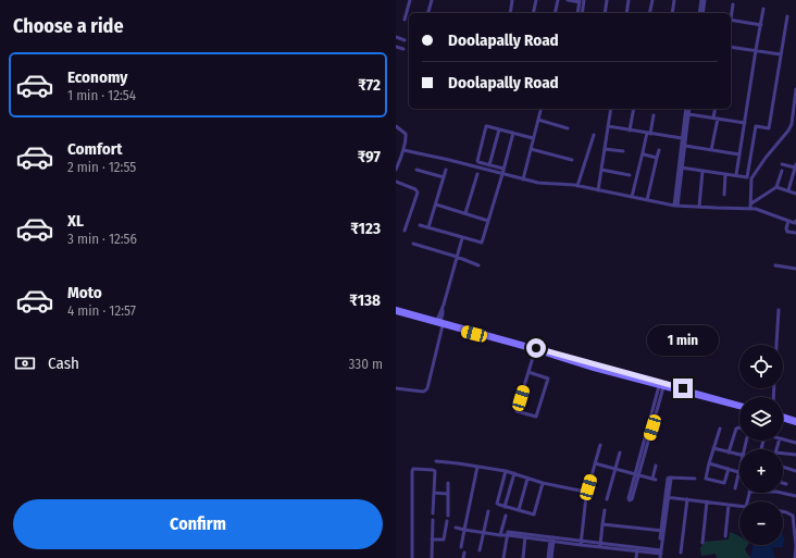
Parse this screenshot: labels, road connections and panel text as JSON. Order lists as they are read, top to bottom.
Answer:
{
  "page": {
    "heading": "Choose a ride",
    "banner": ["Doolapally Road", "Doolapally Road"],
    "list": [
      {
        "name": "Economy",
        "note": "1 min · 12:54",
        "value": "₹72"
      },
      {
        "name": "Comfort",
        "note": "2 min · 12:55",
        "value": "₹97"
      },
      {
        "name": "XL",
        "note": "3 min · 12:56",
        "value": "₹123"
      },
      {
        "name": "Moto",
        "note": "4 min · 12:57",
        "value": "₹138"
      }
    ],
    "bubble": "1 min",
    "pay": ["Cash", "330 m"],
    "map_buttons": ["+", "−"],
    "buttons": "Confirm"
  }
}
